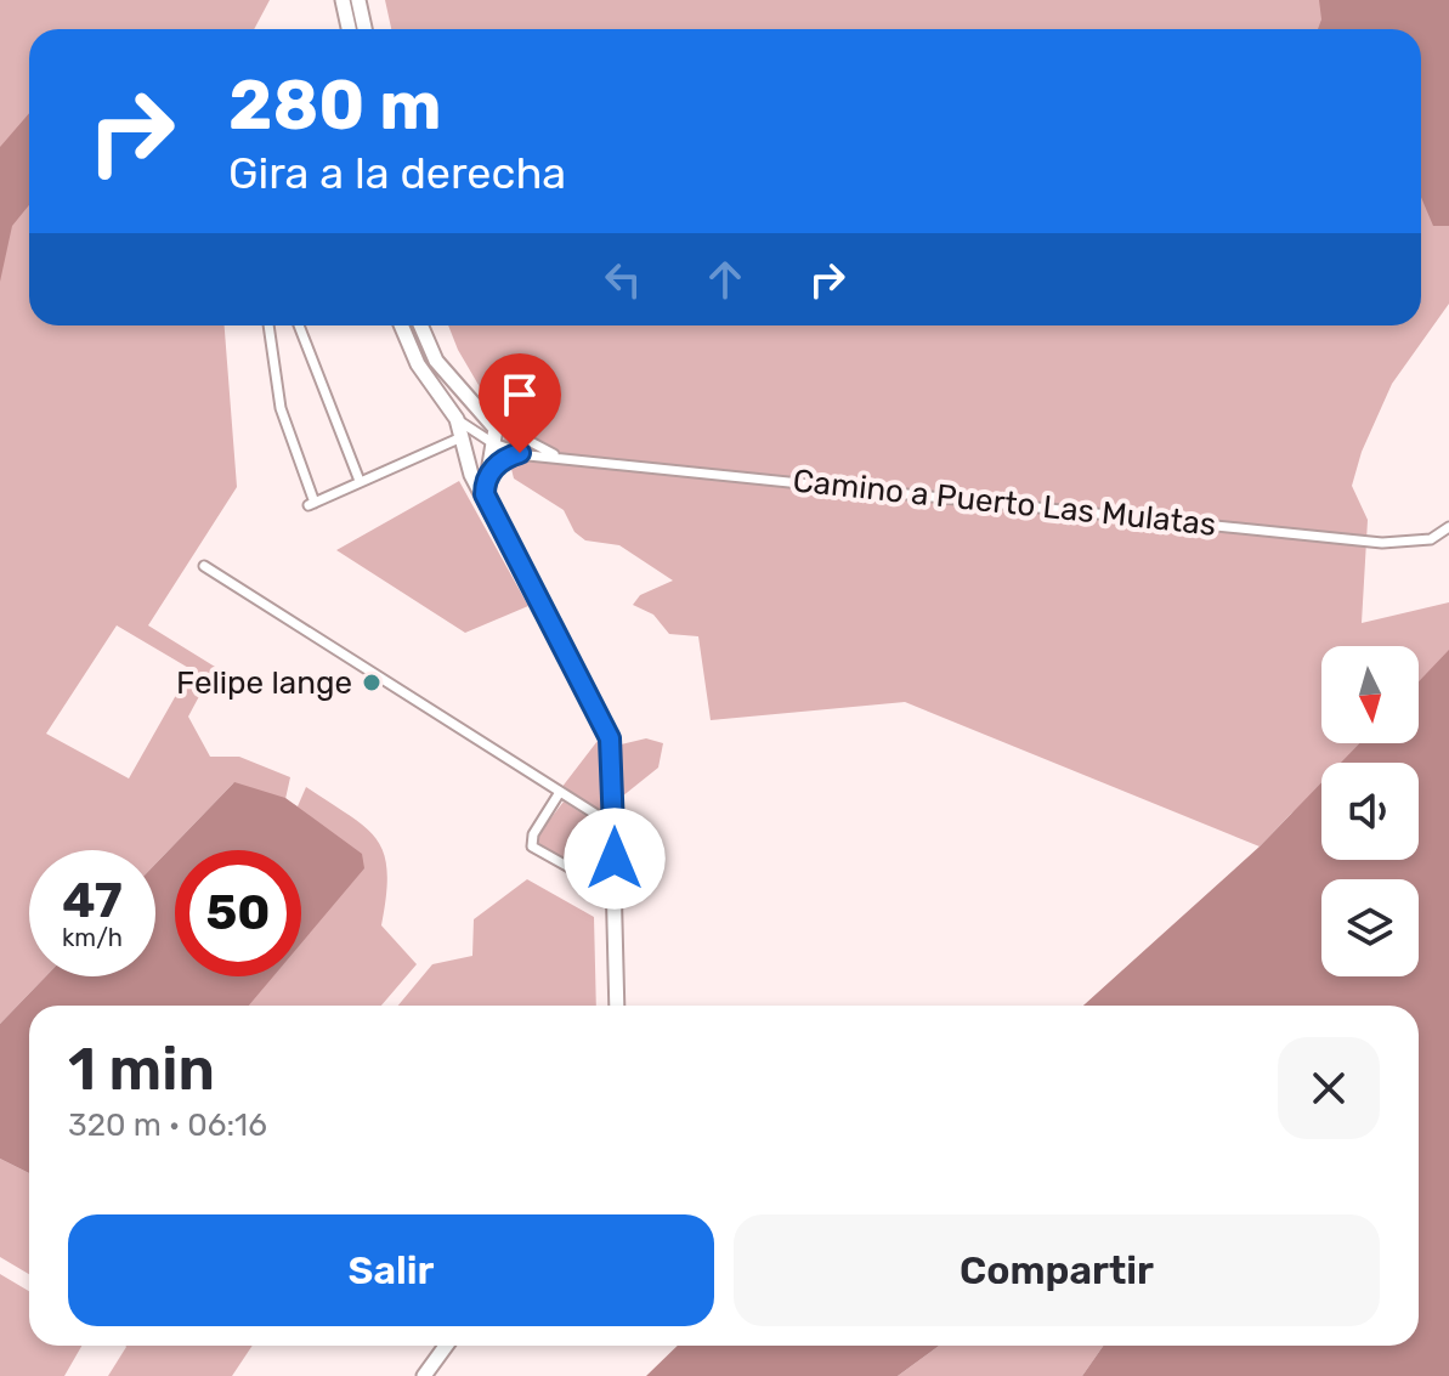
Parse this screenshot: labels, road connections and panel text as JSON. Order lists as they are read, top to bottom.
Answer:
{
  "streets": {
    "street": ["Camino a Puerto Las Mulatas"]
  },
  "places": ["Felipe lange"],
  "north": "bottom",
  "page": {
    "turn": ["280 m", "Gira a la derecha"],
    "speed": "47 km/h",
    "limit": "50",
    "heading": ["1 min", "320 m · 06:16"],
    "buttons": ["Salir", "Compartir"]
  }
}
